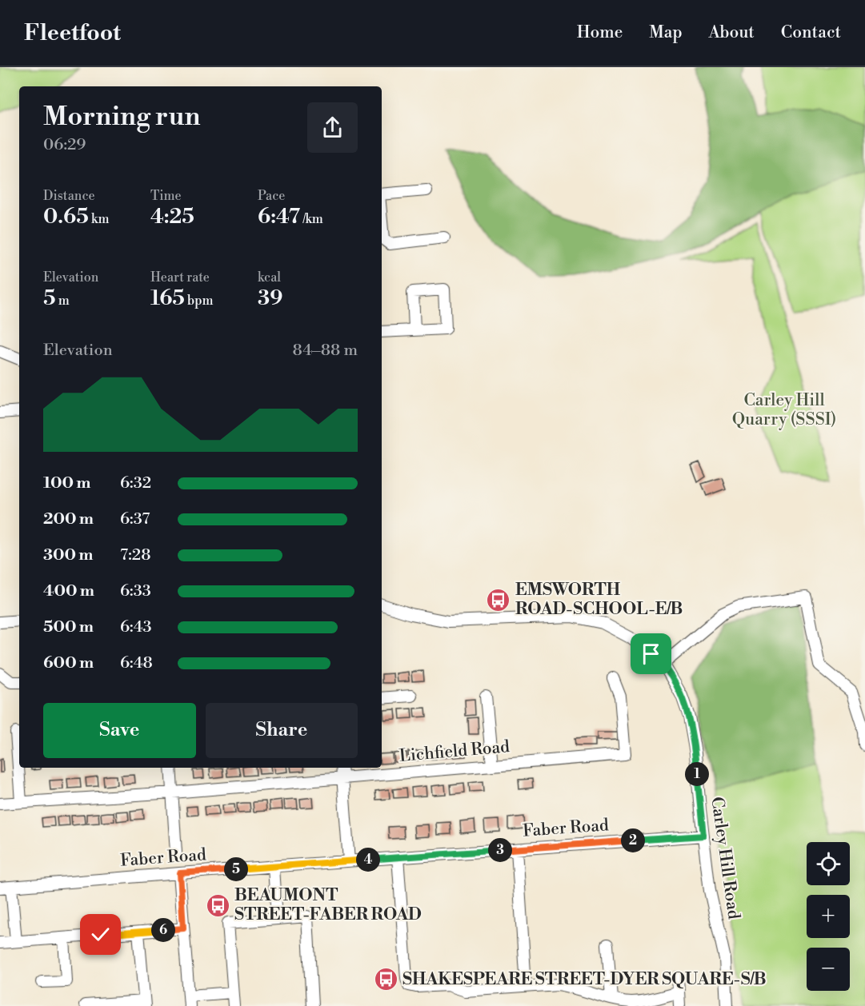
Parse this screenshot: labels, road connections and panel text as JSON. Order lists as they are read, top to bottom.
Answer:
{
  "streets": {
    "street": ["Lichfield Road", "Faber Road", "Carley Hill Road"]
  },
  "crossings": [
    ["Faber Road", "Carley Hill Road"]
  ],
  "parks": ["Carley Hill Quarry (SSSI)"],
  "places": {
    "bus stop": ["EMSWORTH ROAD-SCHOOL-E/B", "BEAUMONT STREET-FABER ROAD", "SHAKESPEARE STREET-DYER SQUARE-S/B"]
  },
  "page": {
    "header": "Fleetfoot",
    "nav": [
      "Home",
      "Map",
      "About",
      "Contact"
    ],
    "heading": ["Morning run", "06:29"],
    "stats": [
      ["Distance", "0.65 km"],
      ["Time", "4:25"],
      ["Pace", "6:47 /km"],
      ["Elevation", "5 m"],
      ["Heart rate", "165 bpm"],
      ["kcal", "39"]
    ],
    "chart": ["Elevation", "84–88 m"],
    "list": [
      {
        "name": "100 m",
        "note": "6:32"
      },
      {
        "name": "200 m",
        "note": "6:37"
      },
      {
        "name": "300 m",
        "note": "7:28"
      },
      {
        "name": "400 m",
        "note": "6:33"
      },
      {
        "name": "500 m",
        "note": "6:43"
      },
      {
        "name": "600 m",
        "note": "6:48"
      }
    ],
    "buttons": ["Save", "Share"],
    "pins": [
      "1",
      "2",
      "3",
      "4",
      "5",
      "6"
    ],
    "map_buttons": ["+", "−"]
  }
}
